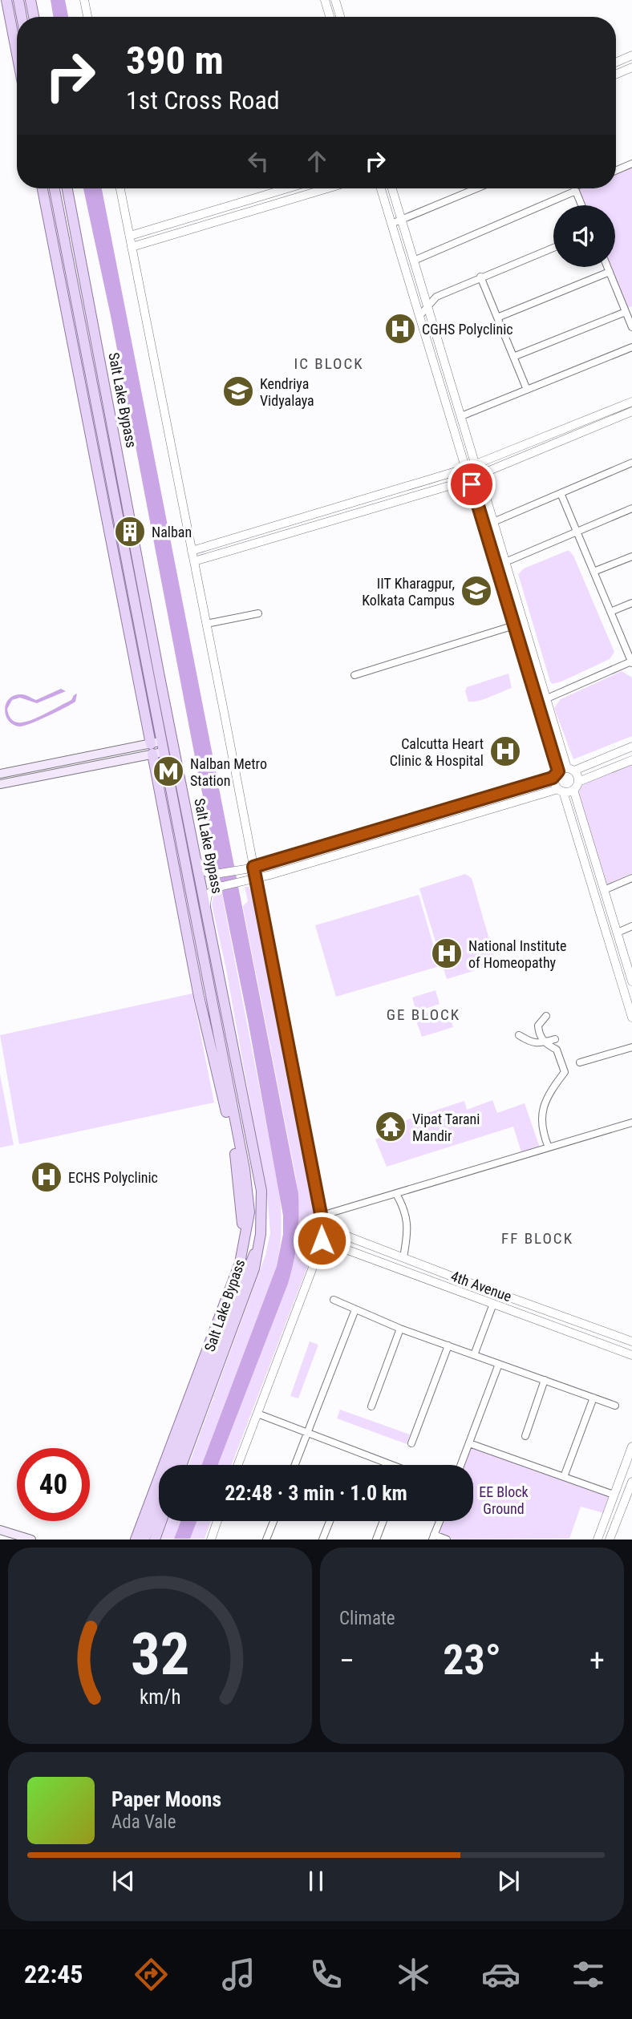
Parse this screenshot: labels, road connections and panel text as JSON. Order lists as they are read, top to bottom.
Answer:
{
  "streets": {
    "main road": ["Salt Lake Bypass"],
    "street": ["4th Avenue"]
  },
  "districts": ["IC BLOCK", "GE BLOCK", "FF BLOCK"],
  "parks": ["EE Block Ground"],
  "places": {
    "hospital": [
      "CGHS Polyclinic",
      "Calcutta Heart Clinic & Hospital",
      "National Institute of Homeopathy",
      "ECHS Polyclinic"
    ],
    "school or university": ["Kendriya Vidyalaya", "IIT Kharagpur, Kolkata Campus"],
    "building": ["Nalban"],
    "metro station": ["Nalban Metro Station"],
    "temple": ["Vipat Tarani Mandir"]
  },
  "page": {
    "turn": ["390 m", "1st Cross Road"],
    "limit": "40",
    "trip": "22:48 · 3 min · 1.0 km",
    "tile": "Climate",
    "heat": ["−", "23°", "+"],
    "song": ["Paper Moons", "Ada Vale"],
    "tabs": "22:45",
    "gauge": ["32", "km/h"]
  }
}
